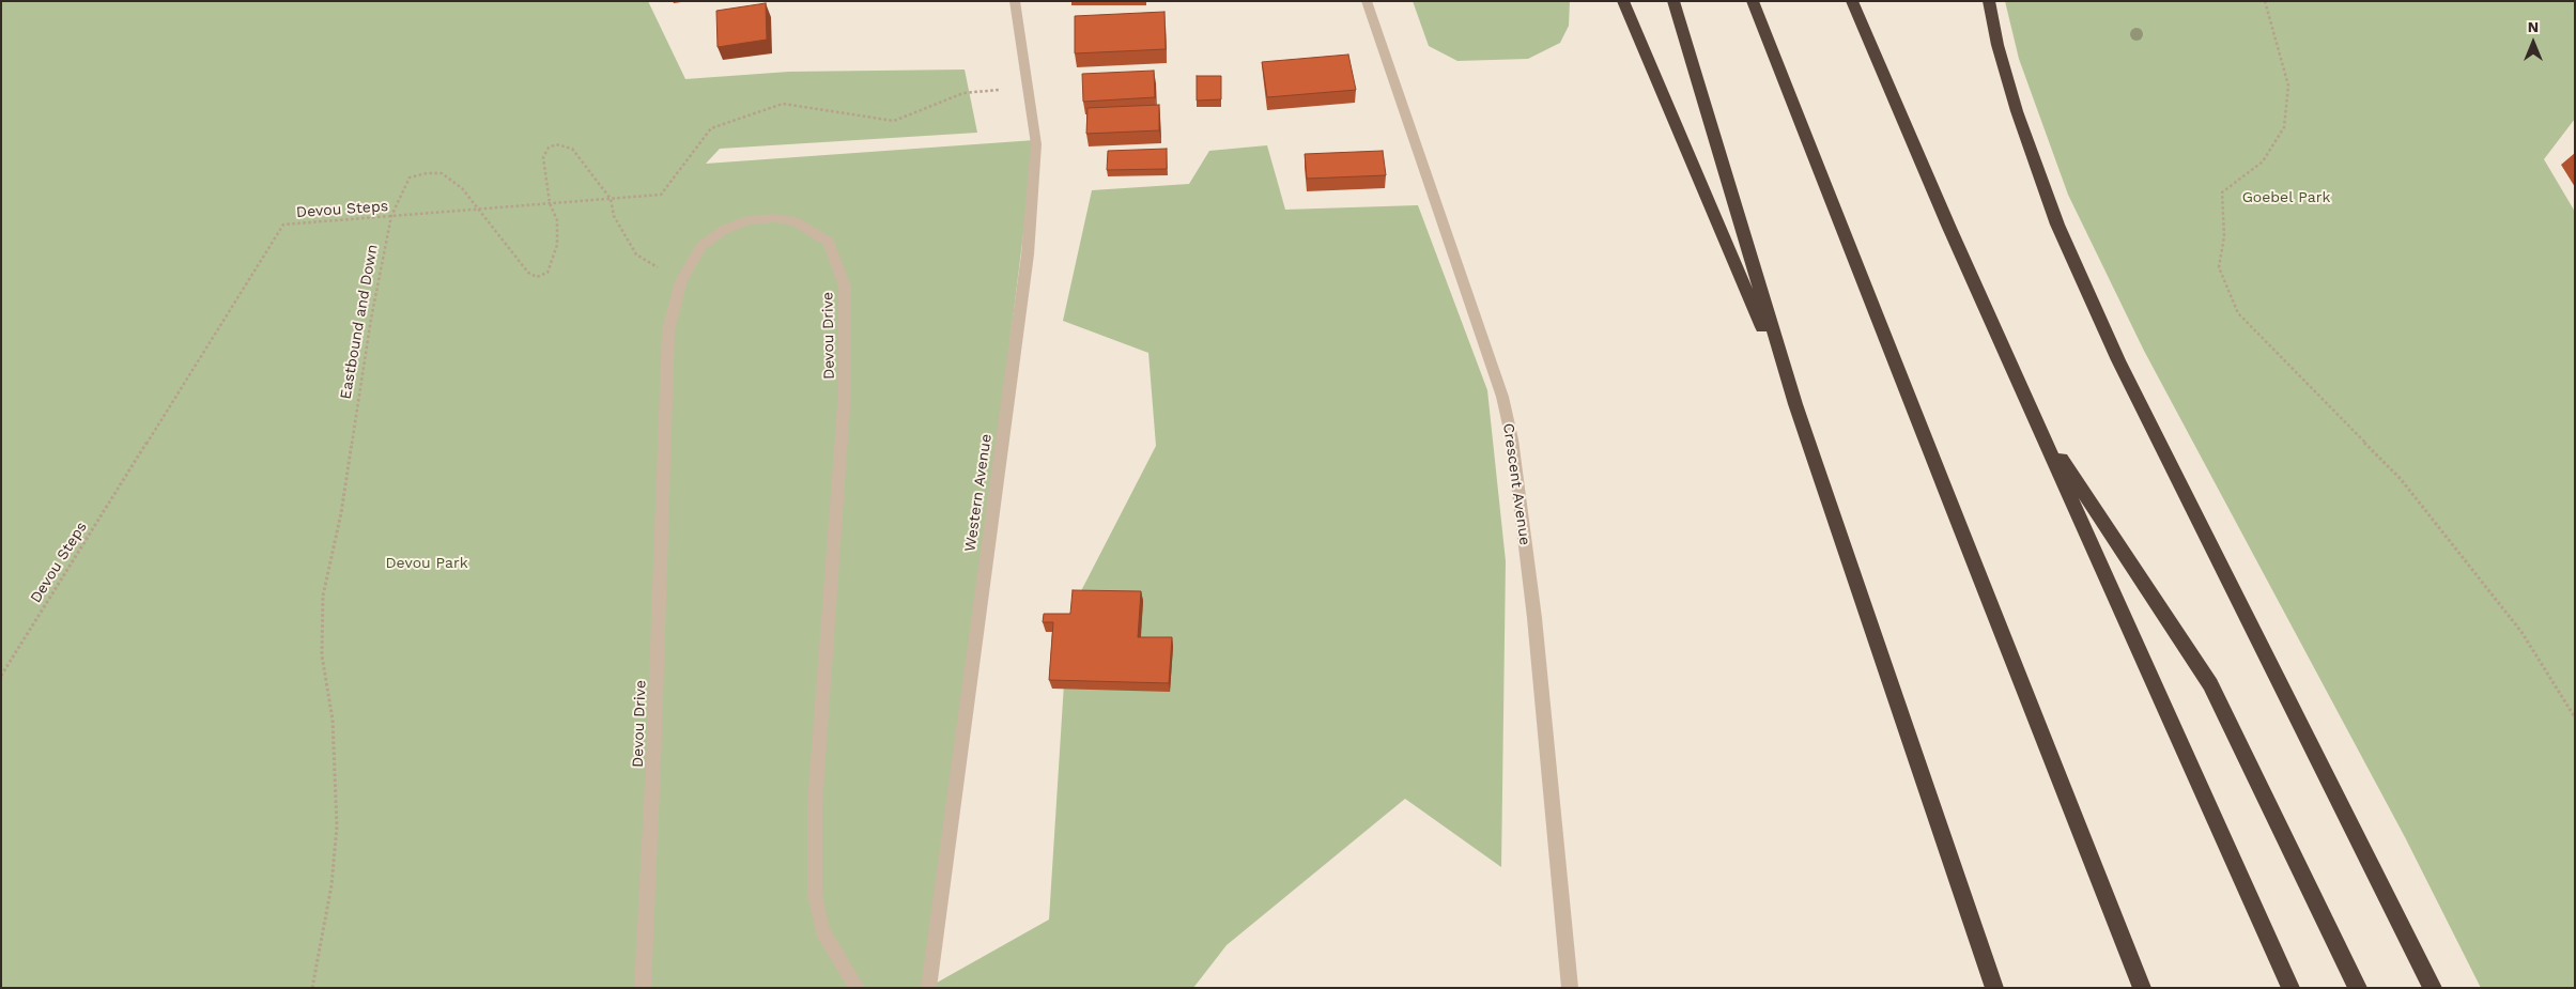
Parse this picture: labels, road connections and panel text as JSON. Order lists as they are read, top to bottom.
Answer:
{
  "streets": {
    "street": ["Devou Drive", "Crescent Avenue", "Western Avenue"],
    "path": ["Devou Steps", "Eastbound and Down"]
  },
  "crossings": [
    ["Devou Steps", "Eastbound and Down"],
    ["Eastbound and Down", "Devou Drive"]
  ],
  "parks": ["Goebel Park", "Devou Park"],
  "north": "top"
}
